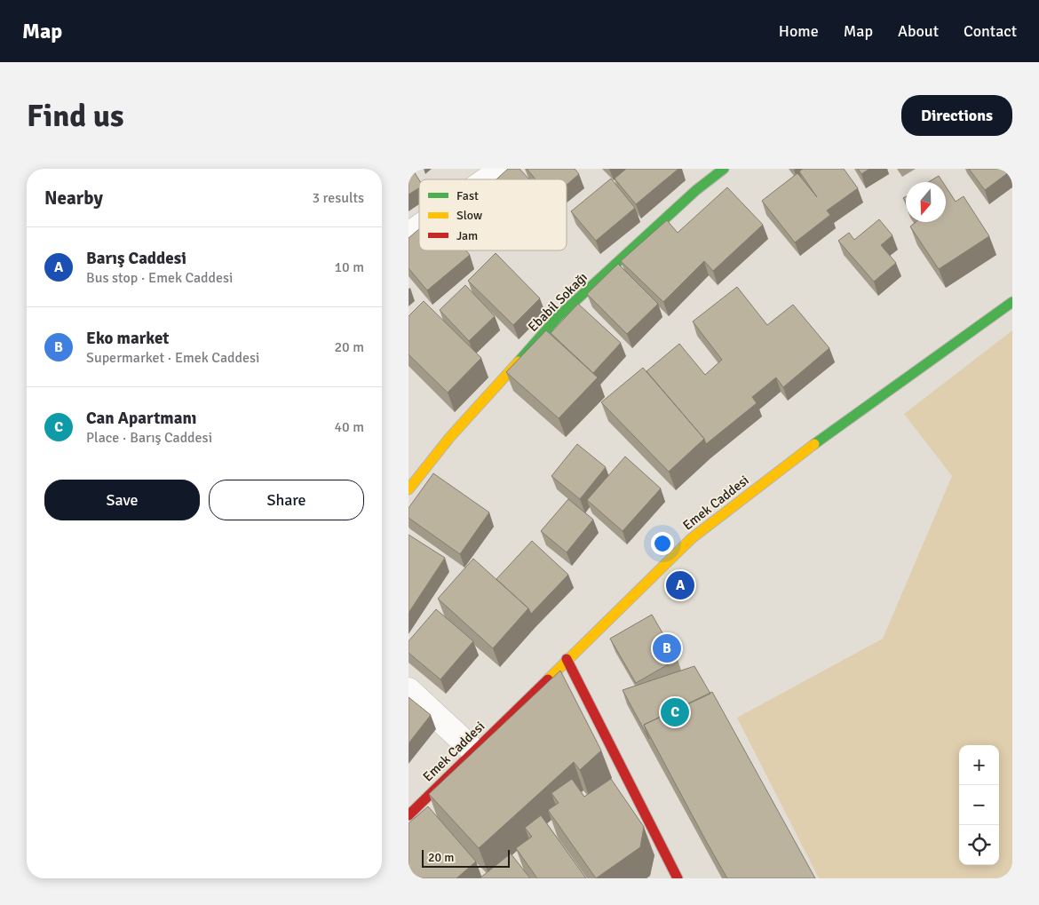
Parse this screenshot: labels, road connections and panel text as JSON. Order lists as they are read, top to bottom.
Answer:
{
  "streets": {
    "street": ["Ebabil Sokağı", "Emek Caddesi"]
  },
  "legend": ["Fast", "Slow", "Jam"],
  "scale_bar": "20 m",
  "north": "bottom",
  "page": {
    "header": "Map",
    "nav": [
      "Home",
      "Map",
      "About",
      "Contact"
    ],
    "buttons": [
      "Directions",
      ["Save", "Share"]
    ],
    "title": "Find us",
    "heading": ["Nearby", "3 results"],
    "list": [
      {
        "mark": "A",
        "name": "Barış Caddesi",
        "note": "Bus stop · Emek Caddesi",
        "value": "10 m"
      },
      {
        "mark": "B",
        "name": "Eko market",
        "note": "Supermarket · Emek Caddesi",
        "value": "20 m"
      },
      {
        "mark": "C",
        "name": "Can Apartmanı",
        "note": "Place · Barış Caddesi",
        "value": "40 m"
      }
    ],
    "pins": ["A", "B", "C"],
    "map_buttons": ["+", "−"],
    "scale": "20 m"
  }
}
